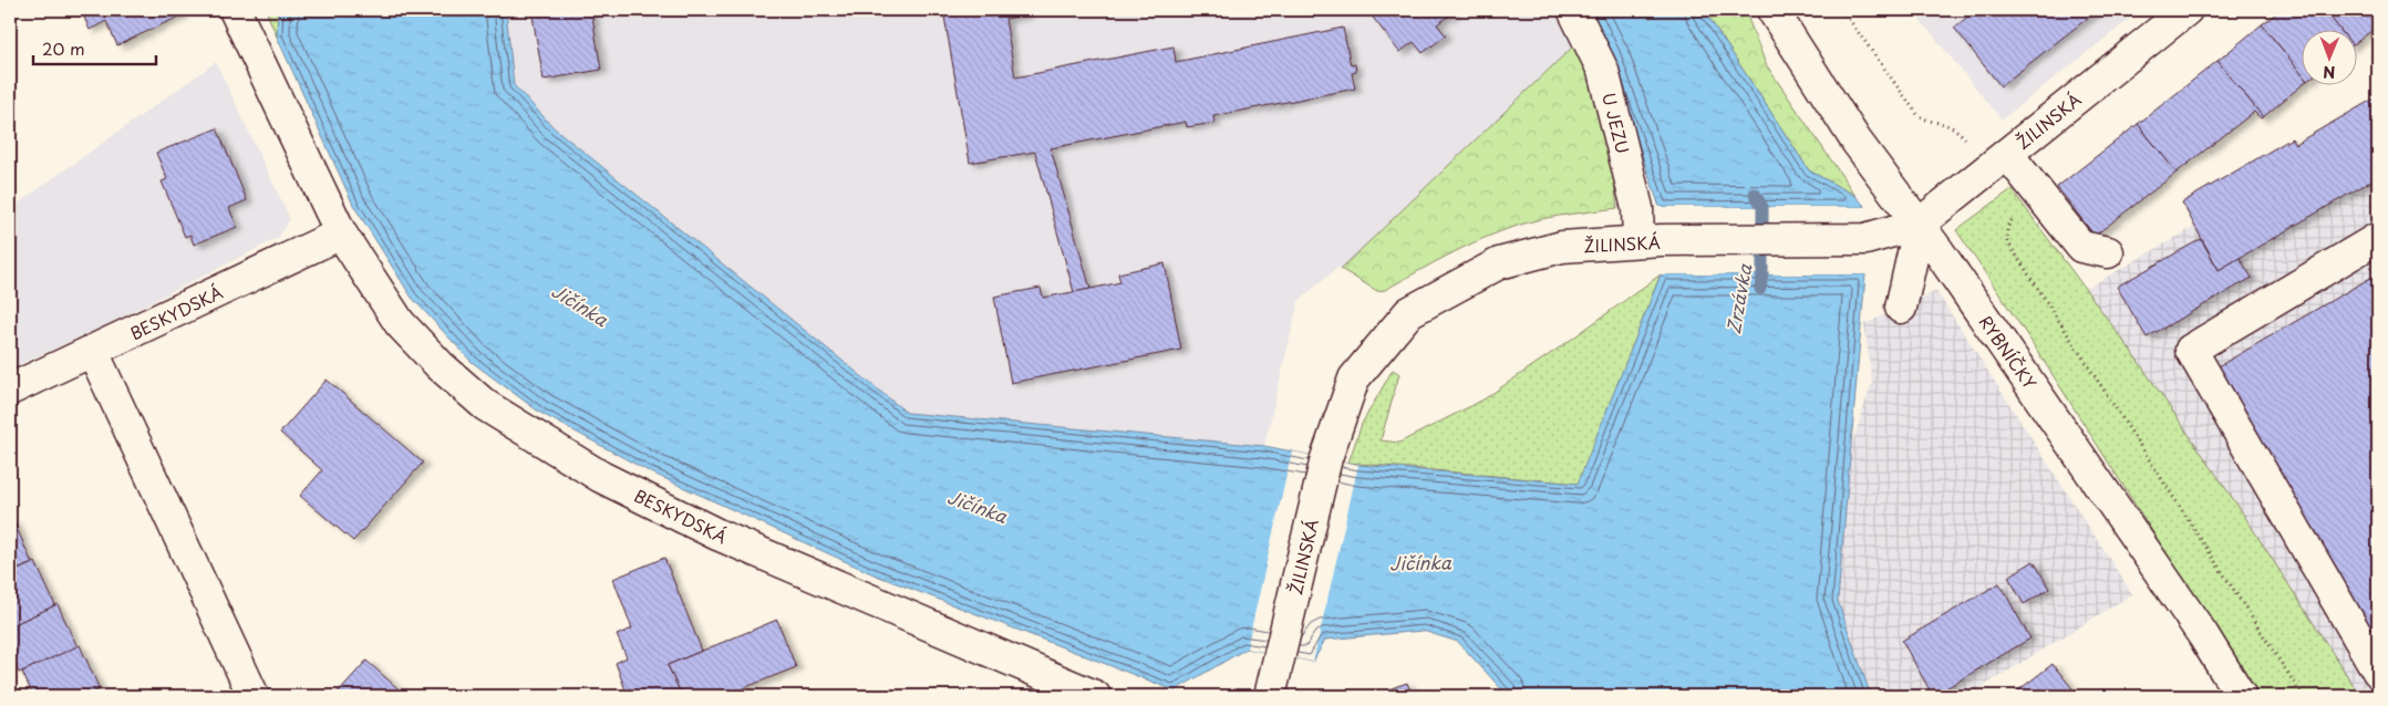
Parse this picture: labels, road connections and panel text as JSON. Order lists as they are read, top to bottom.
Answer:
{
  "streets": {
    "street": [
      "ŽILINSKÁ",
      "U JEZU",
      "BESKYDSKÁ",
      "RYBNÍČKY"
    ]
  },
  "crossings": [
    ["ŽILINSKÁ", "U JEZU"],
    ["ŽILINSKÁ", "RYBNÍČKY"]
  ],
  "water": ["Zrzávka", "Jičínka"],
  "scale_bar": "20 m",
  "north": "bottom"
}
